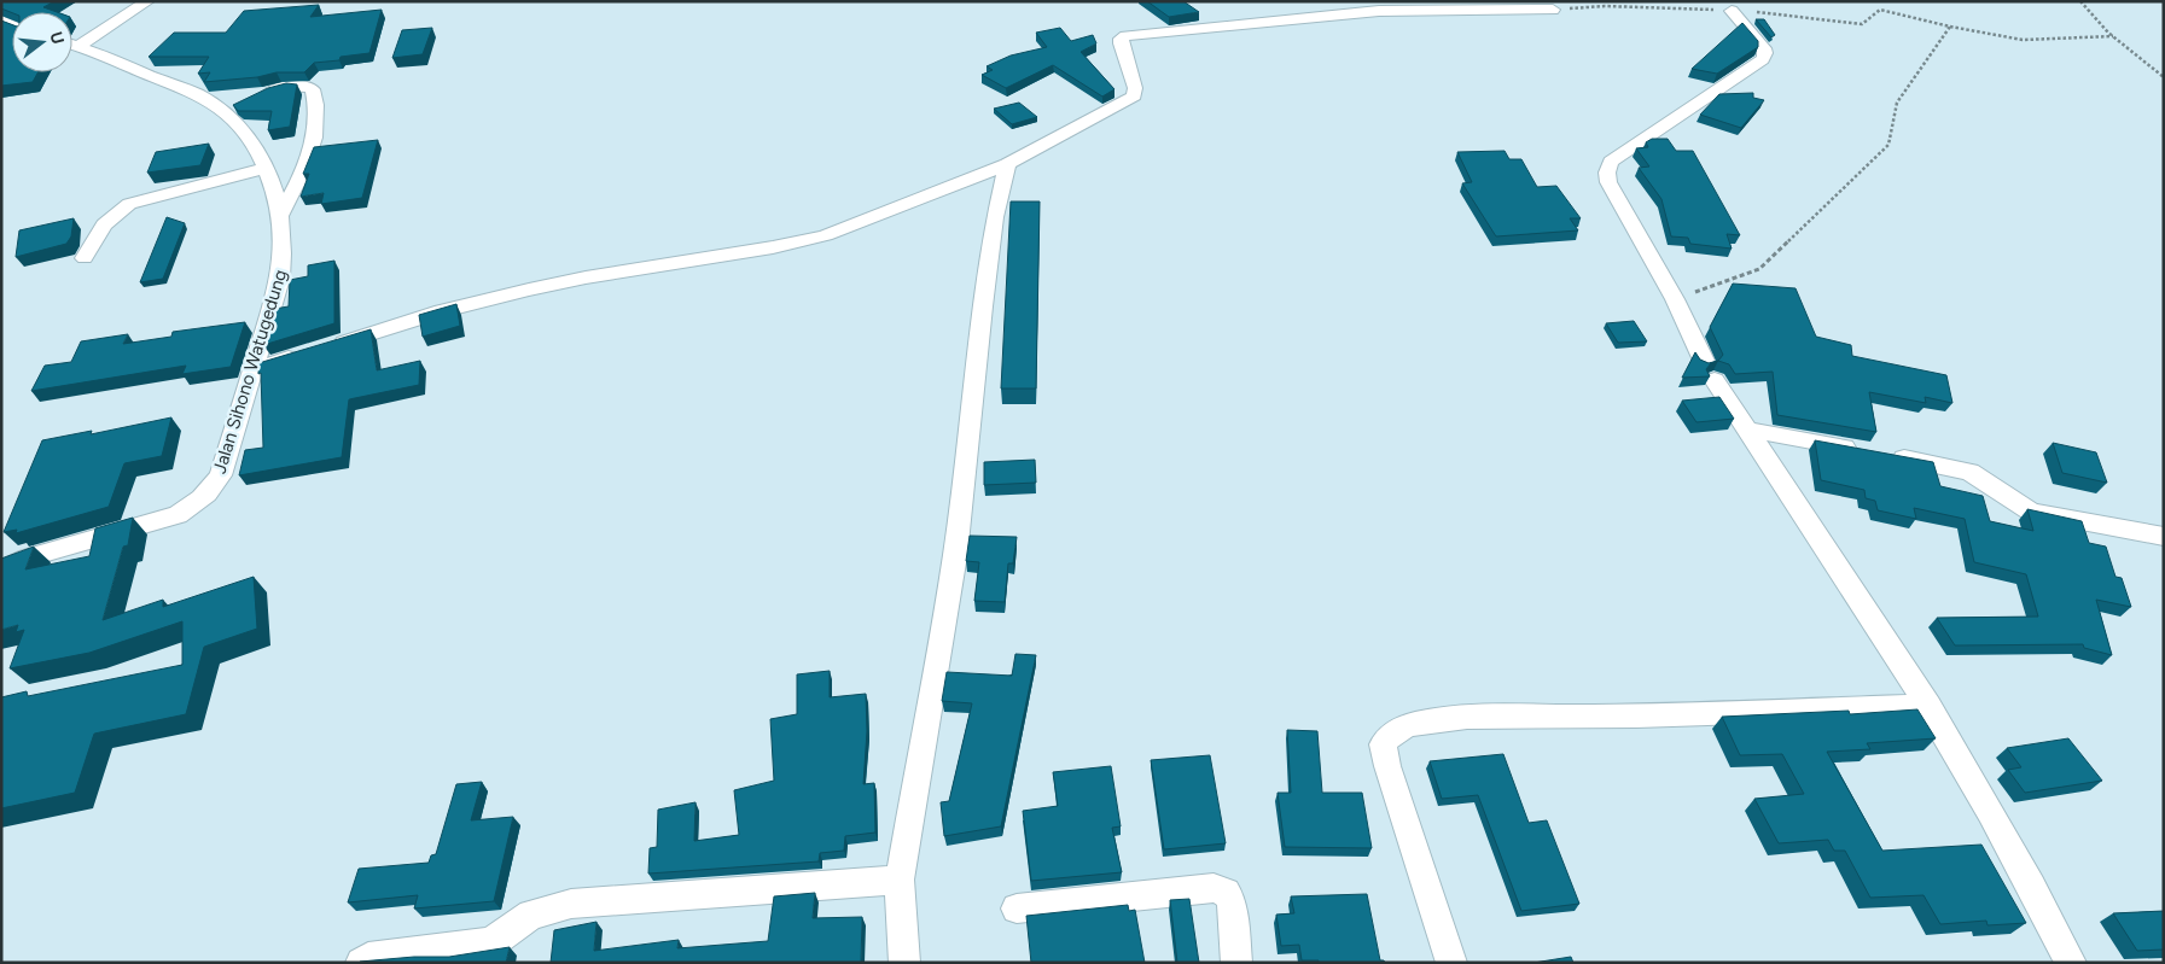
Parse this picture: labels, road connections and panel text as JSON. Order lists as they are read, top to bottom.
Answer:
{
  "streets": {
    "street": ["Jalan Sihono Watugedung"]
  },
  "north": "right"
}
